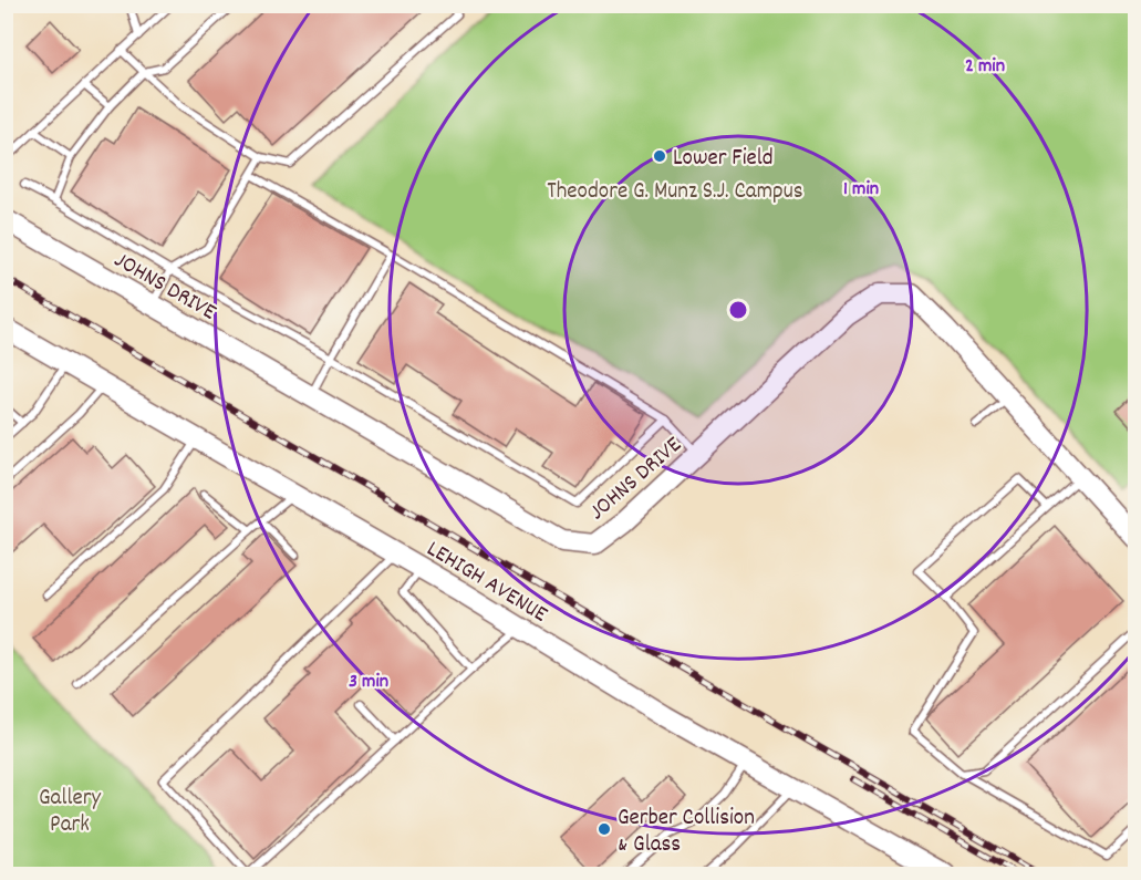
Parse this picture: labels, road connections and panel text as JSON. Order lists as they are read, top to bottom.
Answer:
{
  "streets": {
    "street": ["JOHNS DRIVE", "LEHIGH AVENUE"]
  },
  "parks": ["Theodore G. Munz S.J. Campus", "Gallery Park"],
  "places": ["Lower Field", "Gerber Collision & Glass"],
  "rings": ["2 min", "1 min", "3 min"]
}
